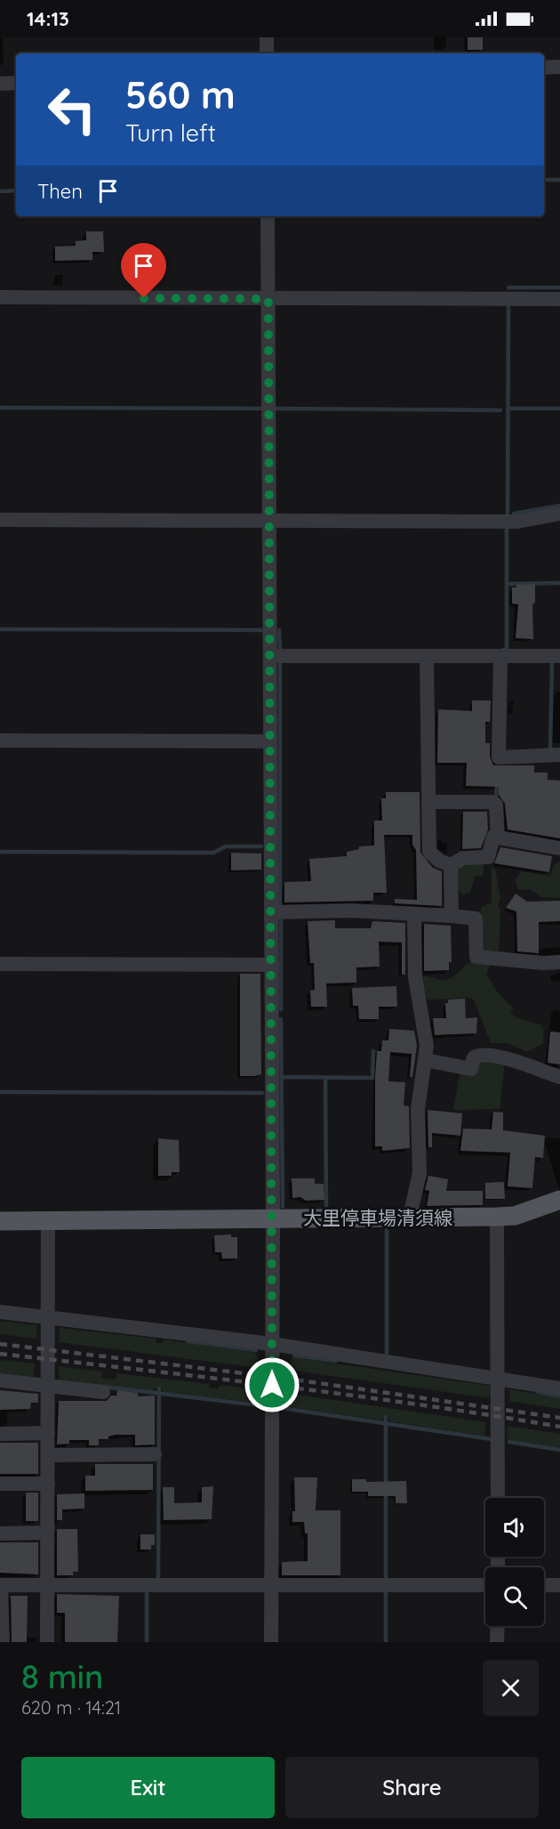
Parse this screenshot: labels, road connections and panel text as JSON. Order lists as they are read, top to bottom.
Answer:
{
  "streets": {
    "main road": ["大里停車場清須線"]
  },
  "page": {
    "status": "14:13",
    "turn": ["560 m", "Turn left"],
    "then": "Then",
    "heading": ["8 min", "620 m · 14:21"],
    "buttons": ["Exit", "Share"]
  }
}
